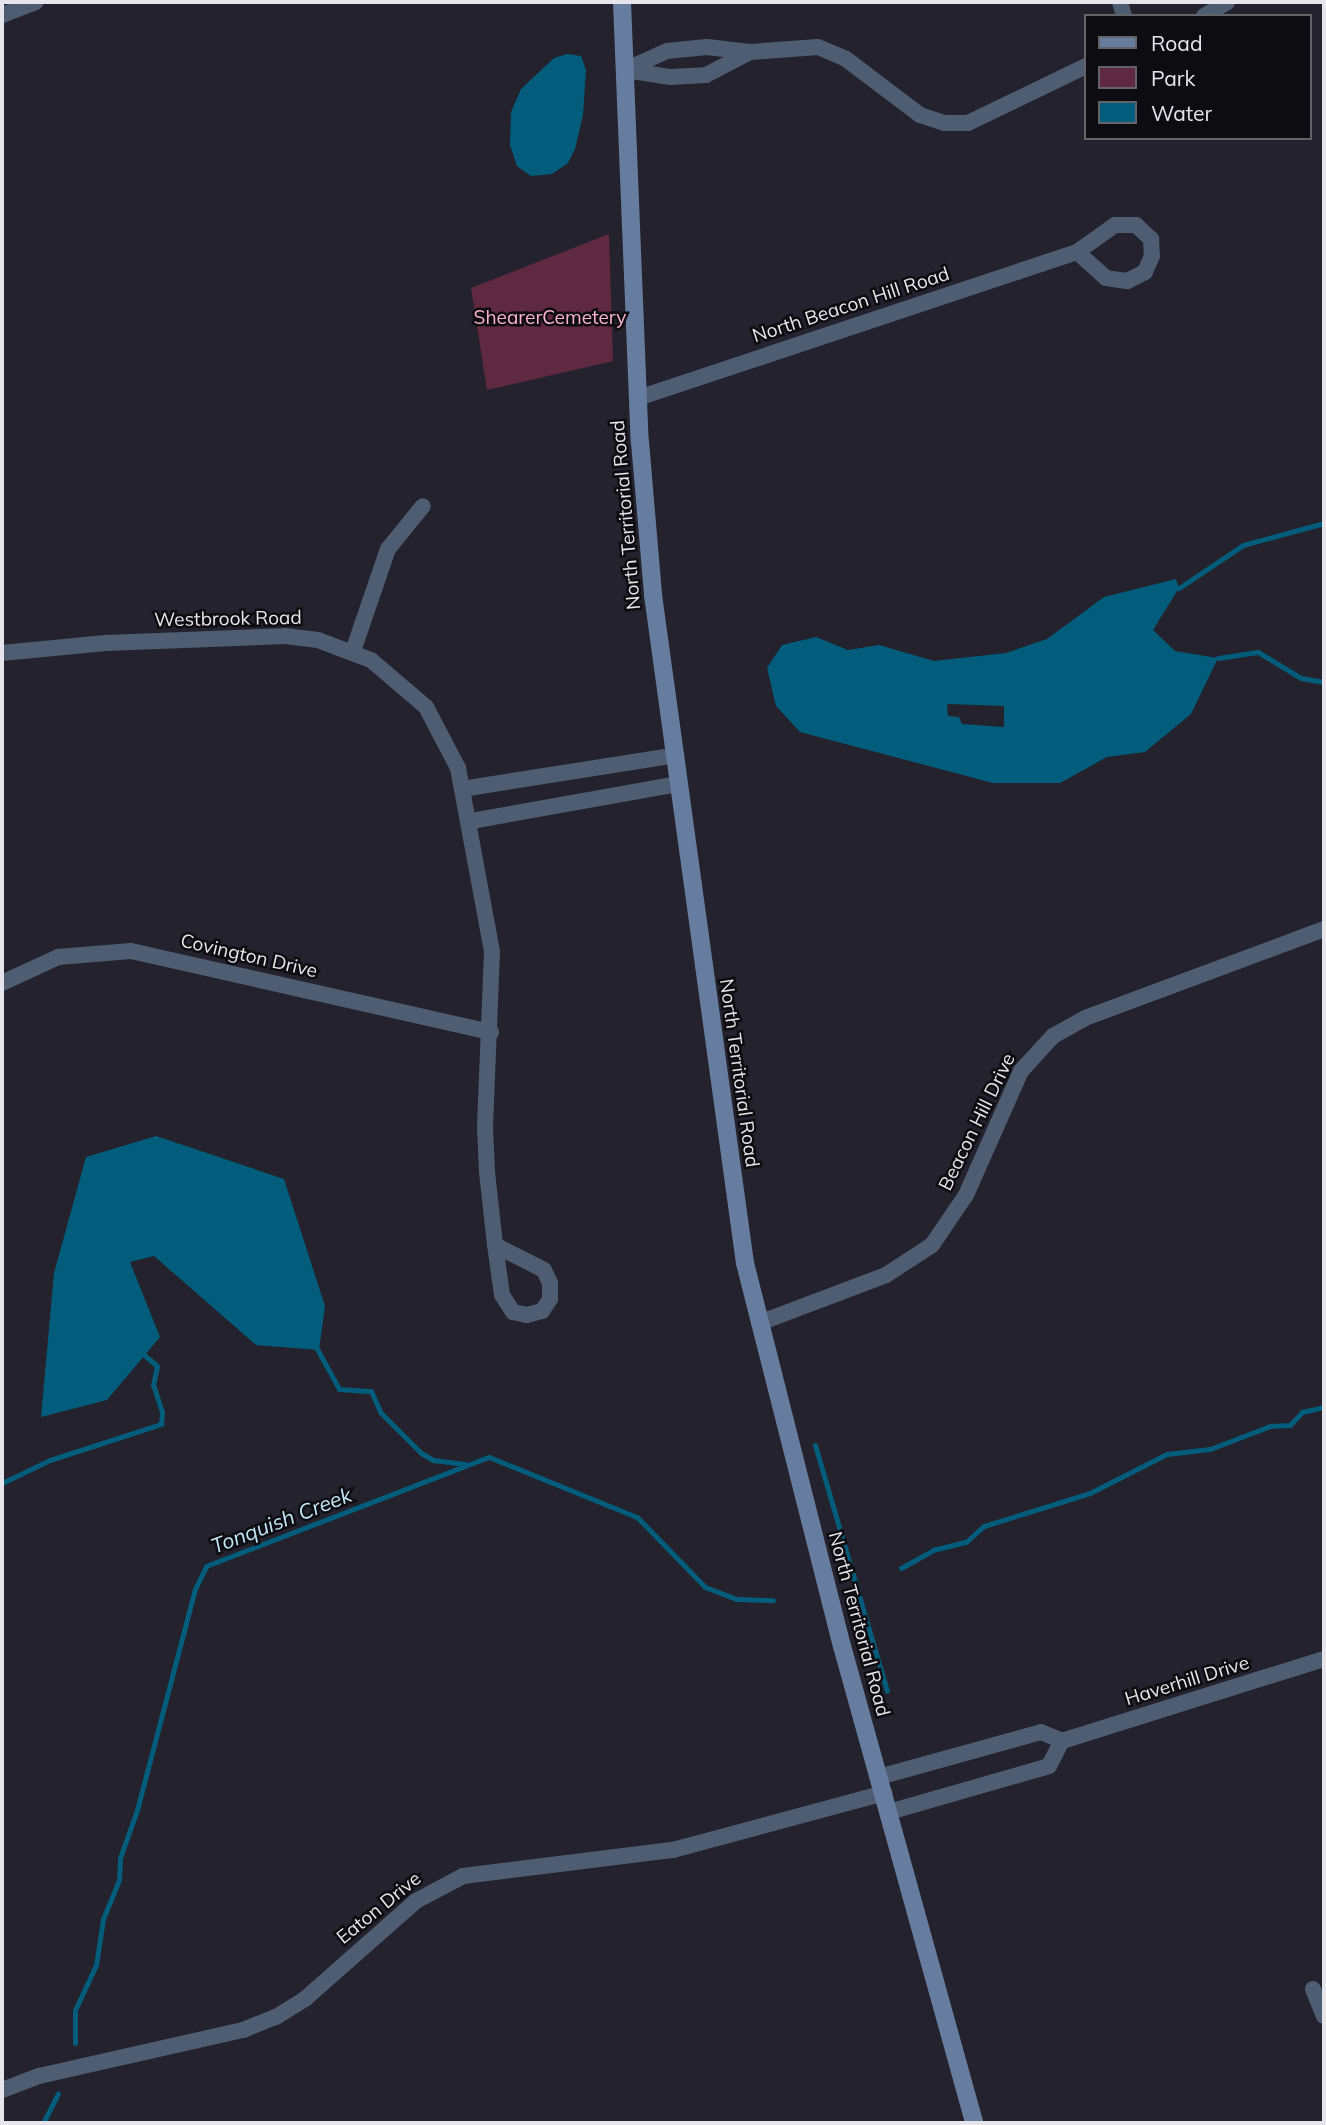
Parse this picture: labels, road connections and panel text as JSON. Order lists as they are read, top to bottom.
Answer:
{
  "streets": {
    "main road": ["North Territorial Road"],
    "street": [
      "North Beacon Hill Road",
      "Westbrook Road",
      "Covington Drive",
      "Beacon Hill Drive",
      "Haverhill Drive",
      "Eaton Drive"
    ]
  },
  "crossings": [
    ["North Beacon Hill Road", "North Territorial Road"],
    ["North Territorial Road", "Beacon Hill Drive"],
    ["North Territorial Road", "Haverhill Drive"],
    ["North Territorial Road", "Eaton Drive"],
    ["Westbrook Road", "Covington Drive"],
    ["Haverhill Drive", "Eaton Drive"]
  ],
  "water": ["Tonquish Creek"],
  "parks": ["ShearerCemetery"],
  "legend": ["Road", "Park", "Water"]
}
